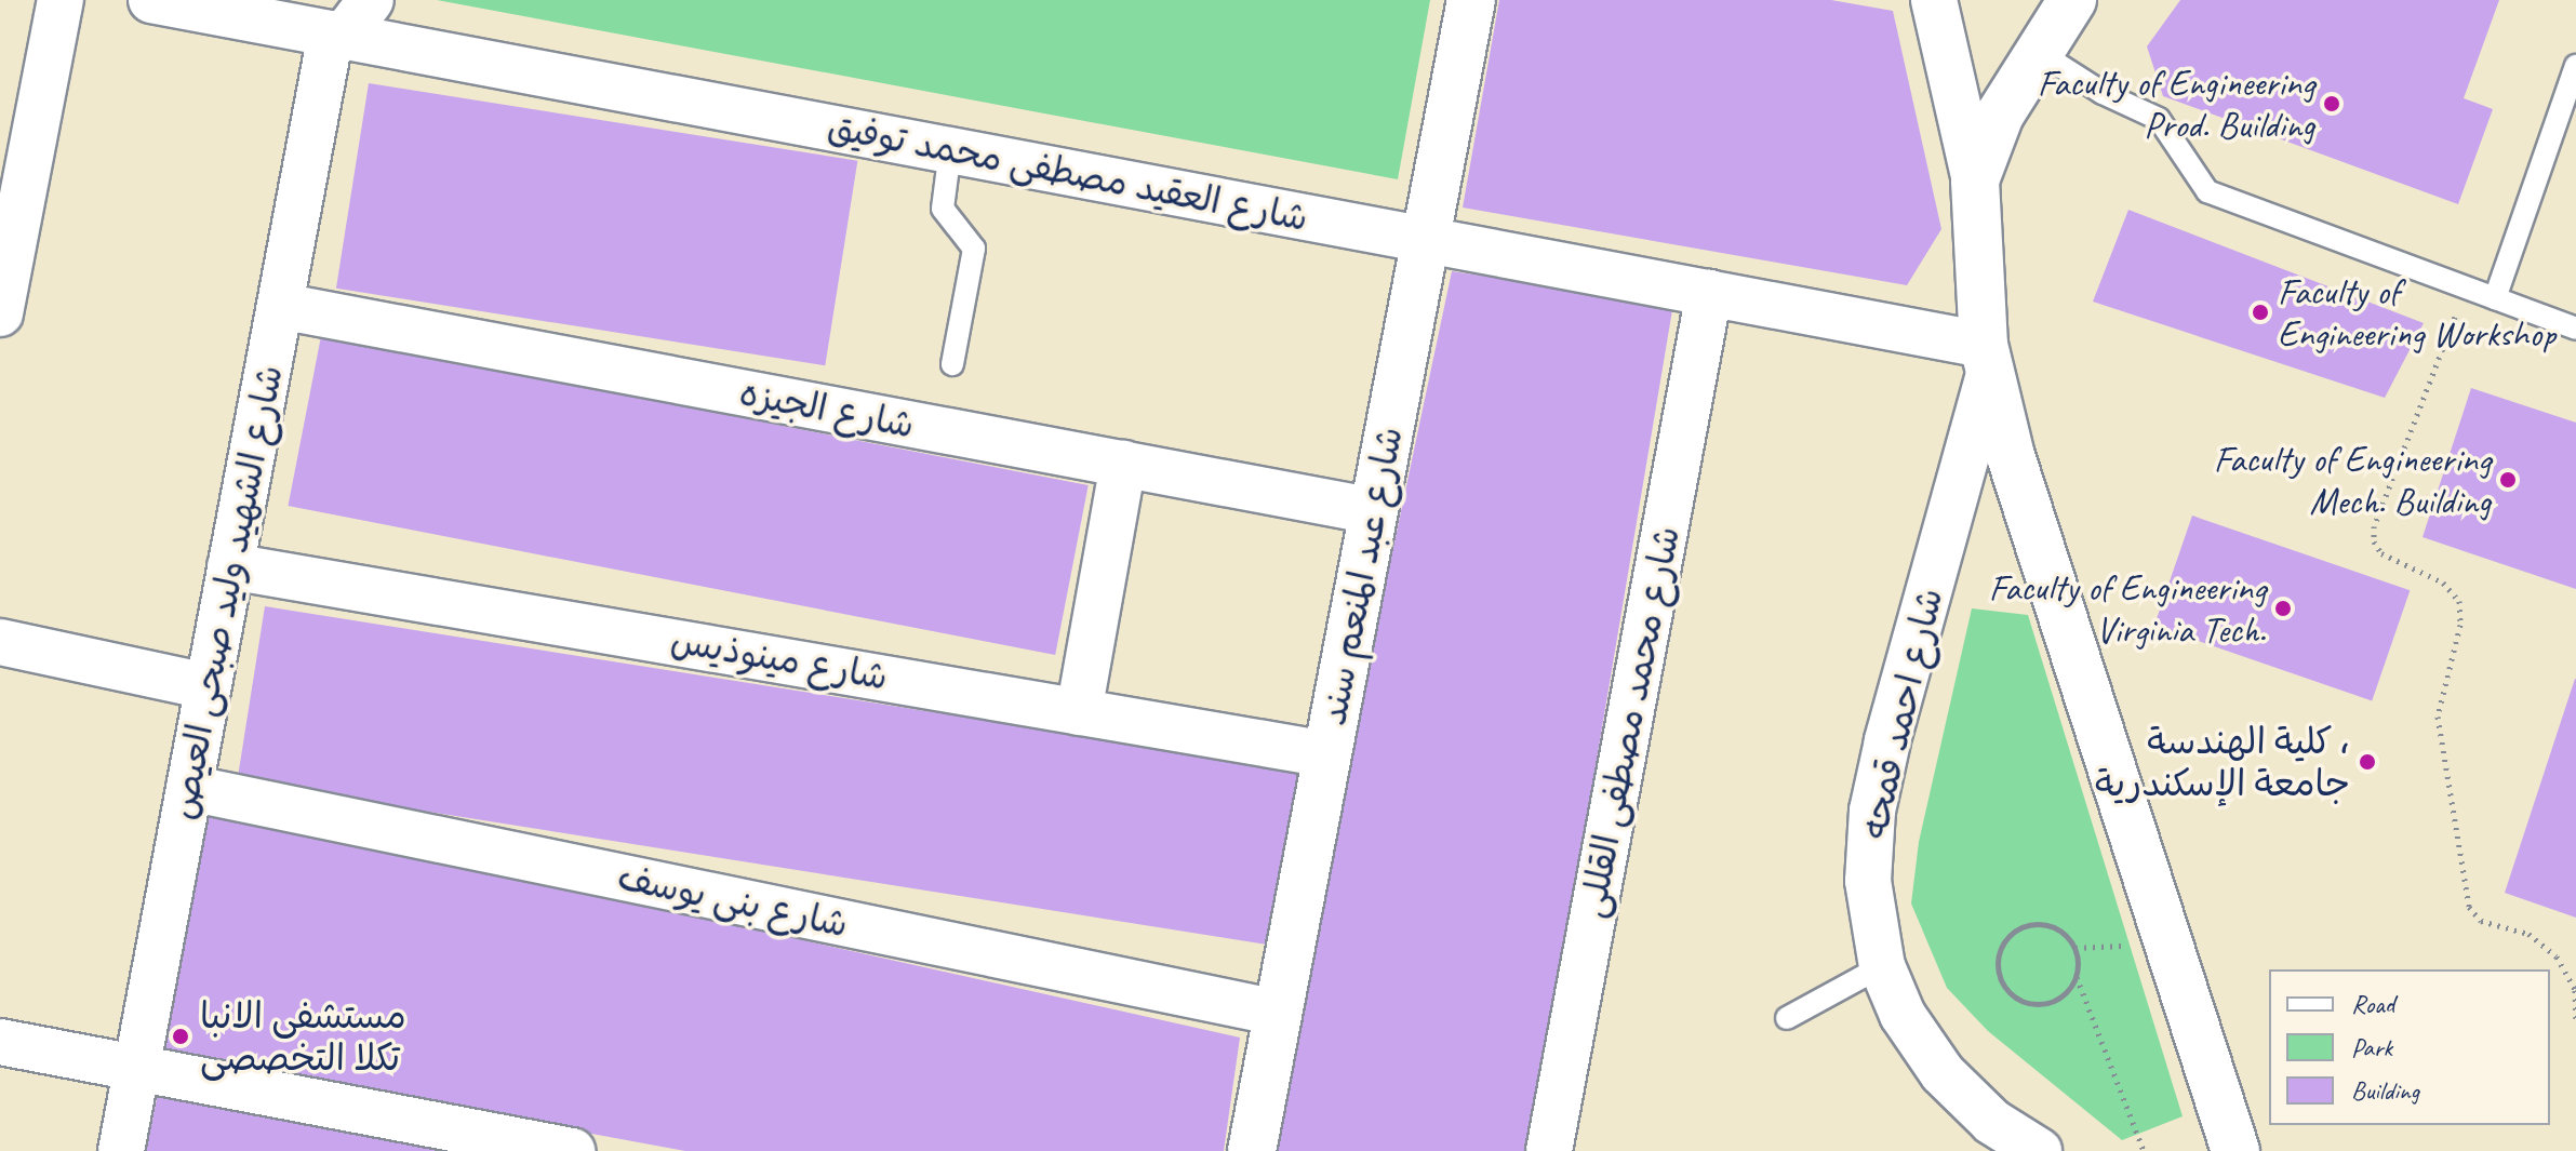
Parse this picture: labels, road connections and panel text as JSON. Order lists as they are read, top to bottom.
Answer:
{
  "streets": {
    "street": [
      "شارع العقيد مصطفى محمد توفيق",
      "شارع الجيزه",
      "شارع عبد المنعم سند",
      "شارع الشهيد وليد صبحى العيص",
      "شارع مينوذيس",
      "شارع احمد قمحه",
      "شارع محمد مصطفى القللى",
      "شارع بنى يوسف"
    ]
  },
  "crossings": [
    ["شارع العقيد مصطفى محمد توفيق", "شارع عبد المنعم سند"],
    ["شارع العقيد مصطفى محمد توفيق", "شارع الشهيد وليد صبحى العيص"],
    ["شارع العقيد مصطفى محمد توفيق", "شارع احمد قمحه"],
    ["شارع العقيد مصطفى محمد توفيق", "شارع محمد مصطفى القللى"],
    ["شارع الجيزه", "شارع عبد المنعم سند"],
    ["شارع الجيزه", "شارع الشهيد وليد صبحى العيص"],
    ["شارع عبد المنعم سند", "شارع مينوذيس"],
    ["شارع عبد المنعم سند", "شارع بنى يوسف"],
    ["شارع الشهيد وليد صبحى العيص", "شارع مينوذيس"],
    ["شارع الشهيد وليد صبحى العيص", "شارع بنى يوسف"]
  ],
  "places": [
    "Faculty of Engineering Prod. Building",
    "Faculty of Engineering Workshop",
    "Faculty of Engineering Mech. Building",
    "Faculty of Engineering Virginia Tech.",
    "كلية الهندسة ، جامعة الإسكندرية",
    "مستشفى الانبا تكلا التخصصى"
  ],
  "legend": ["Road", "Park", "Building"]
}
